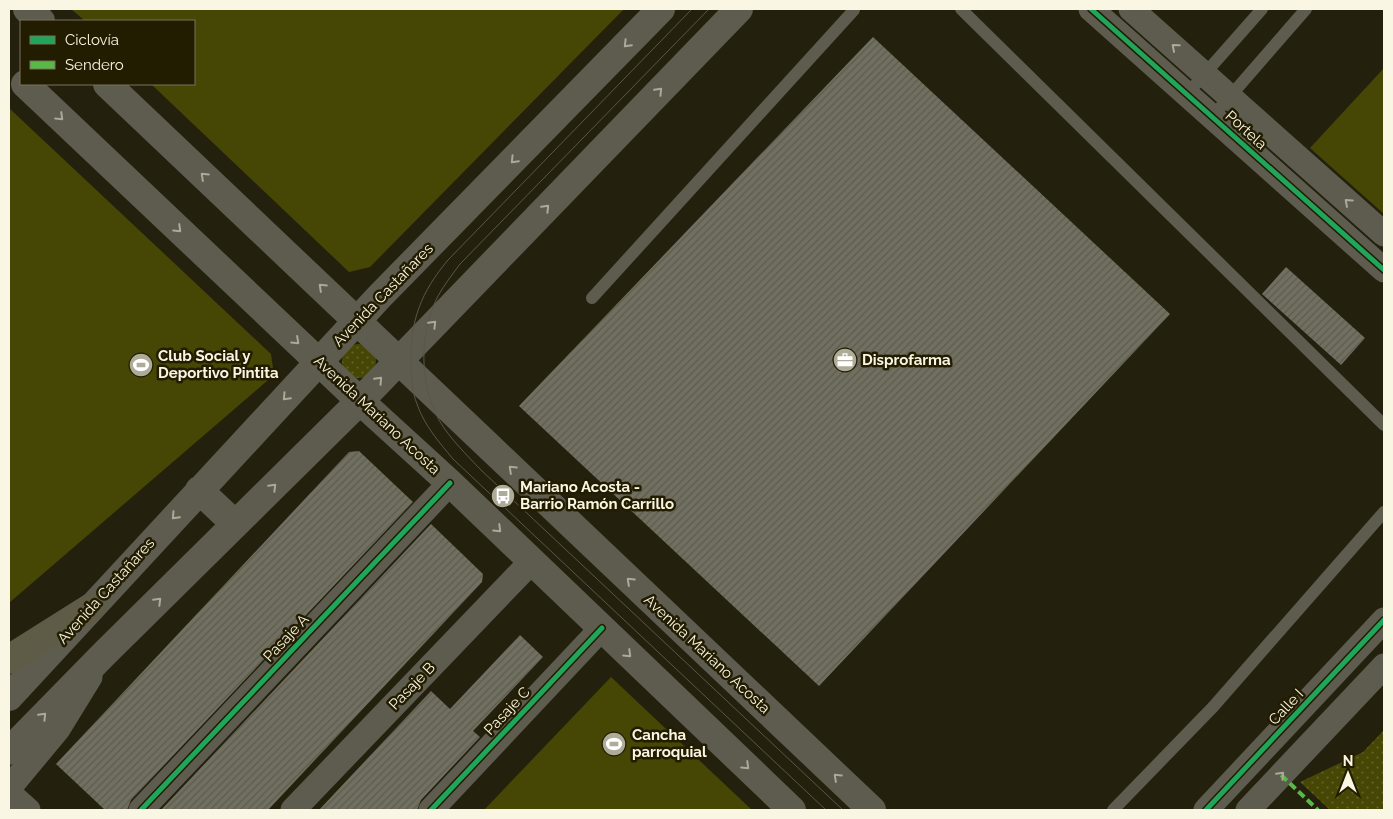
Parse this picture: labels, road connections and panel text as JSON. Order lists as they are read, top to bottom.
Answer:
{
  "streets": {
    "main road": ["Avenida Castañares", "Avenida Mariano Acosta"],
    "street": [
      "Portela",
      "Pasaje A",
      "Pasaje B",
      "Calle I",
      "Pasaje C"
    ]
  },
  "crossings": [
    ["Avenida Castañares", "Avenida Mariano Acosta"],
    ["Avenida Mariano Acosta", "Pasaje A"],
    ["Avenida Mariano Acosta", "Pasaje B"],
    ["Avenida Mariano Acosta", "Pasaje C"]
  ],
  "places": {
    "office": ["Disprofarma"],
    "sports": ["Club Social y Deportivo Pintita", "Cancha parroquial"],
    "bus stop": ["Mariano Acosta - Barrio Ramón Carrillo"]
  },
  "legend": ["Ciclovía", "Sendero"],
  "north": "top"
}
